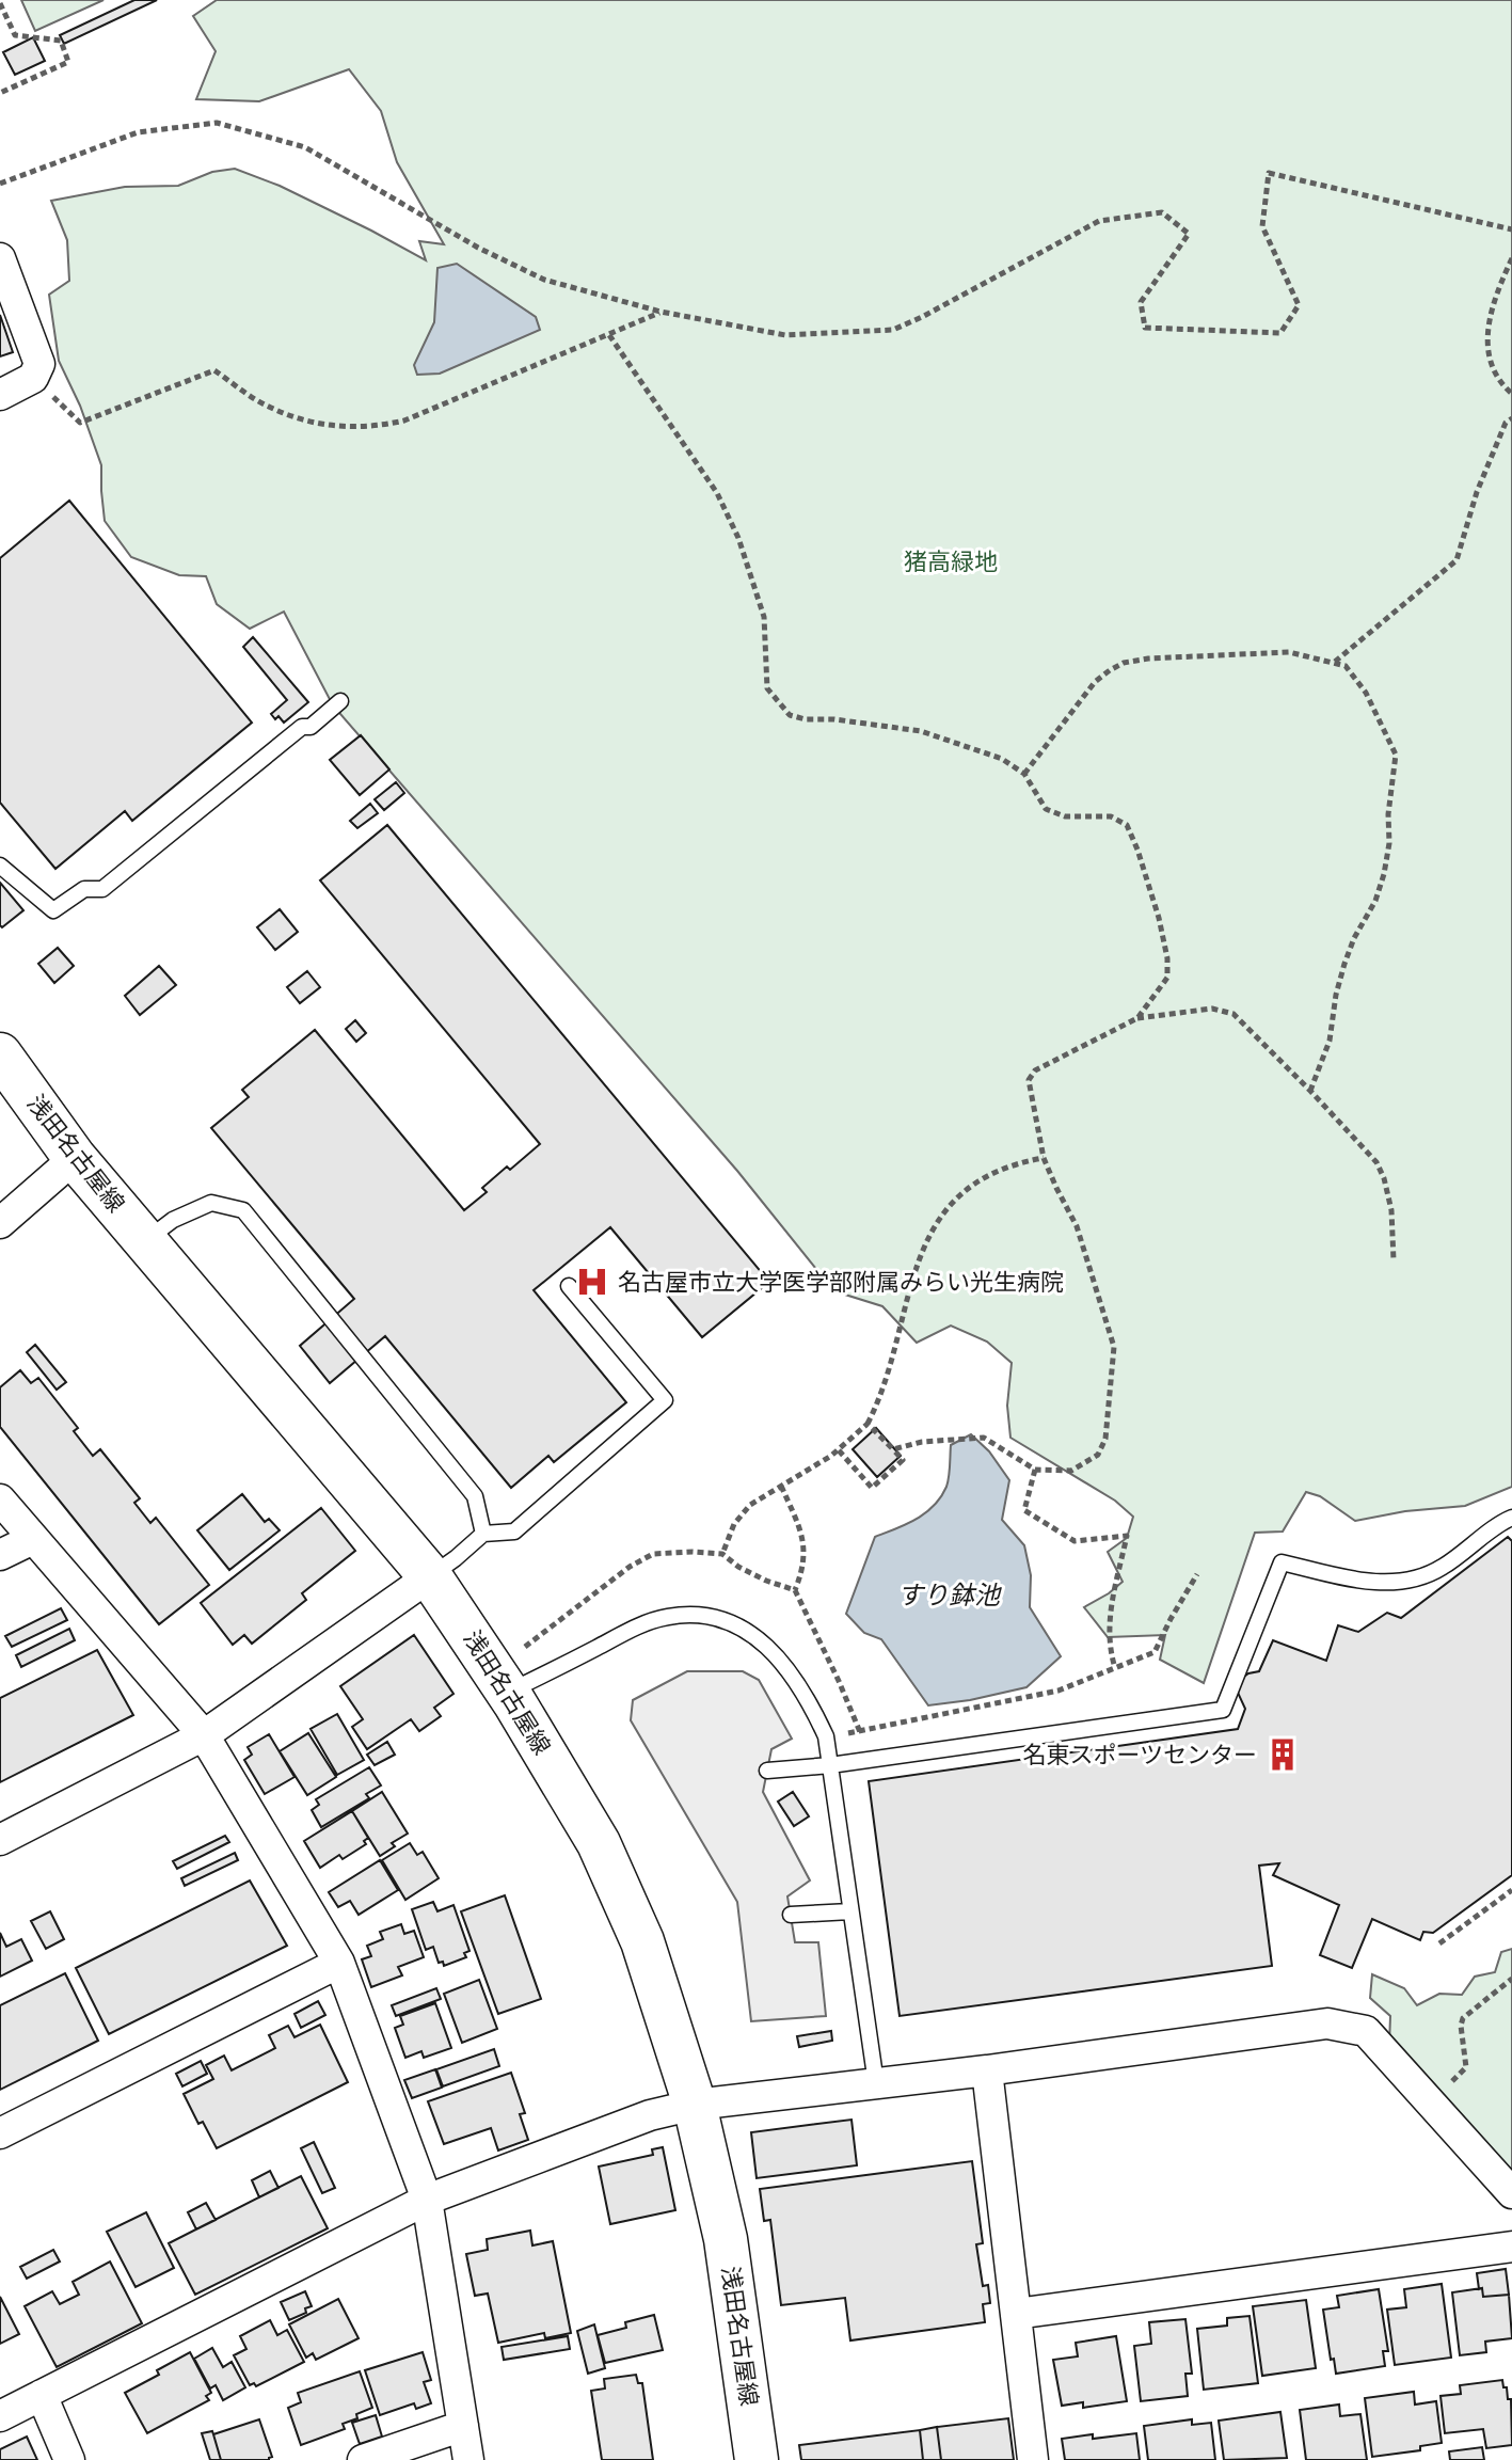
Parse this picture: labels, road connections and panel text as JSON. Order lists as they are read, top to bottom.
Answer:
{
  "streets": {
    "main road": ["浅田名古屋線"]
  },
  "water": ["すり鉢池"],
  "parks": ["猪高緑地"],
  "places": {
    "hospital": ["名古屋市立大学医学部附属みらい光生病院"],
    "building": ["名東スポーツセンター"]
  }
}
